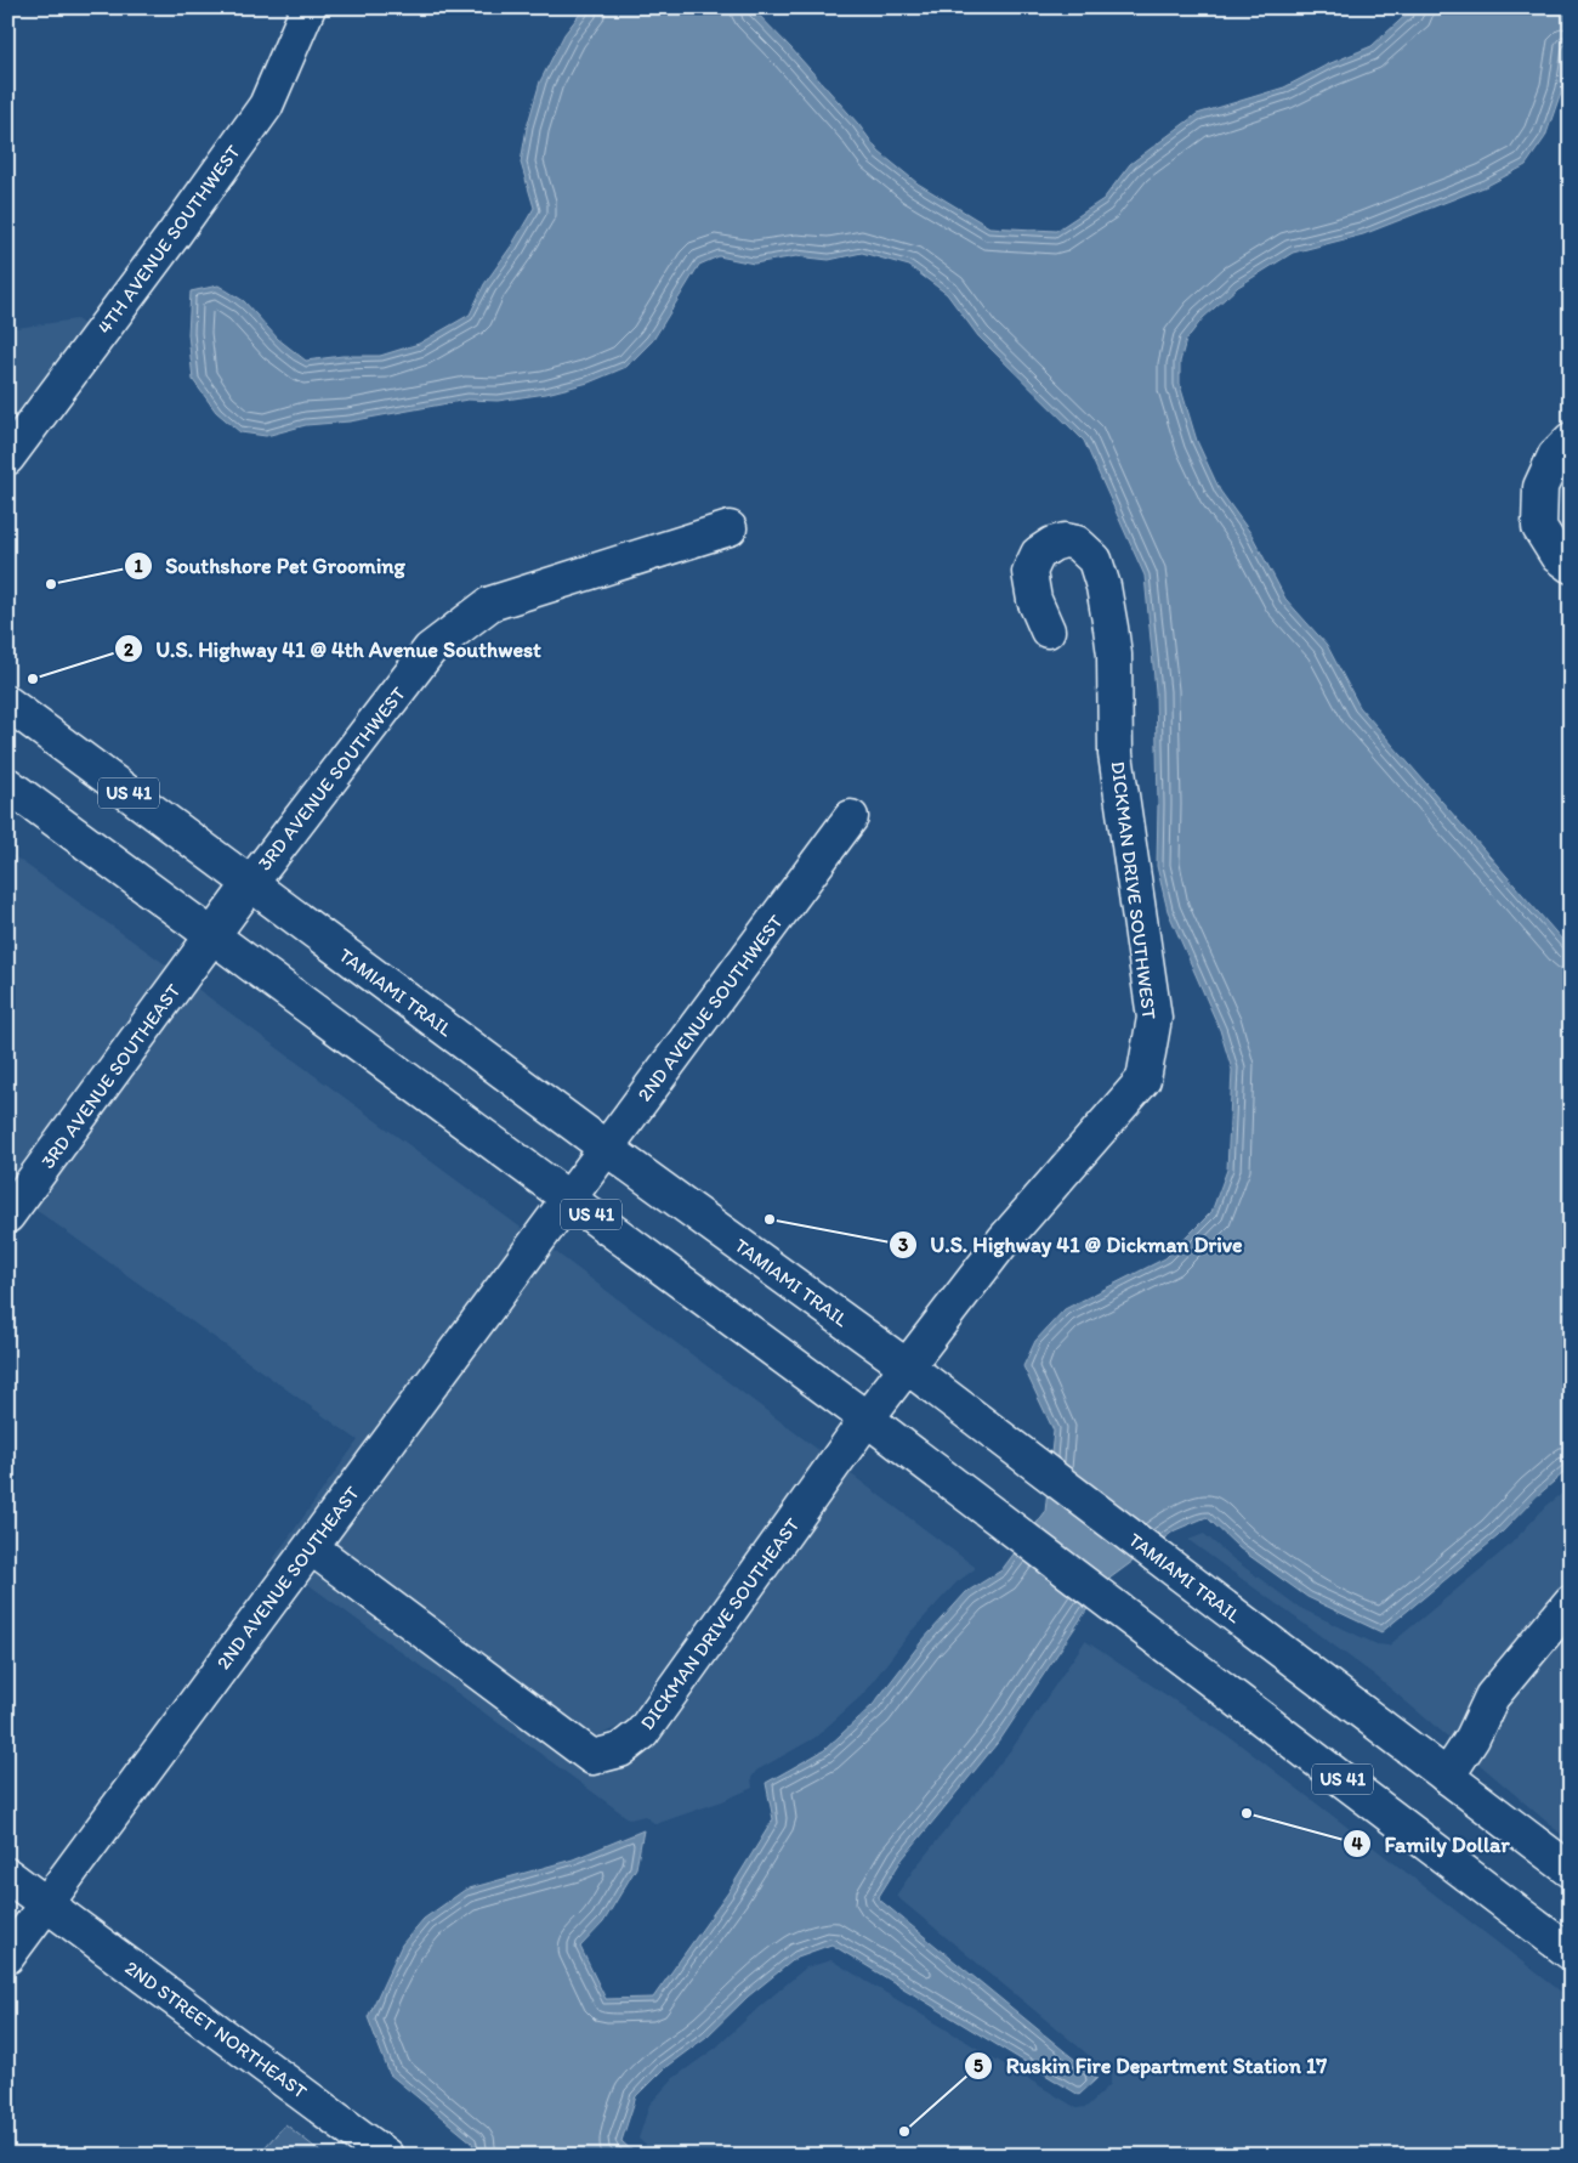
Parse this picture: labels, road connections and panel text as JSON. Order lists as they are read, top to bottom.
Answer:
{
  "streets": {
    "street": [
      "4TH AVENUE SOUTHWEST",
      "3RD AVENUE SOUTHWEST",
      "US 41",
      "DICKMAN DRIVE SOUTHWEST",
      "TAMIAMI TRAIL",
      "2ND AVENUE SOUTHWEST",
      "3RD AVENUE SOUTHEAST",
      "2ND AVENUE SOUTHEAST",
      "DICKMAN DRIVE SOUTHEAST",
      "2ND STREET NORTHEAST"
    ]
  },
  "crossings": [
    ["3RD AVENUE SOUTHWEST", "US 41"],
    ["3RD AVENUE SOUTHWEST", "TAMIAMI TRAIL"],
    ["3RD AVENUE SOUTHWEST", "3RD AVENUE SOUTHEAST"],
    ["US 41", "DICKMAN DRIVE SOUTHWEST"],
    ["US 41", "2ND AVENUE SOUTHWEST"],
    ["US 41", "3RD AVENUE SOUTHEAST"],
    ["US 41", "2ND AVENUE SOUTHEAST"],
    ["US 41", "DICKMAN DRIVE SOUTHEAST"],
    ["DICKMAN DRIVE SOUTHWEST", "TAMIAMI TRAIL"],
    ["DICKMAN DRIVE SOUTHWEST", "DICKMAN DRIVE SOUTHEAST"],
    ["TAMIAMI TRAIL", "2ND AVENUE SOUTHWEST"],
    ["2ND AVENUE SOUTHWEST", "2ND AVENUE SOUTHEAST"],
    ["2ND AVENUE SOUTHEAST", "DICKMAN DRIVE SOUTHEAST"],
    ["2ND AVENUE SOUTHEAST", "2ND STREET NORTHEAST"]
  ],
  "places": [
    "Southshore Pet Grooming",
    "U.S. Highway 41 @ 4th Avenue Southwest",
    "U.S. Highway 41 @ Dickman Drive",
    "Family Dollar",
    "Ruskin Fire Department Station 17"
  ]
}
